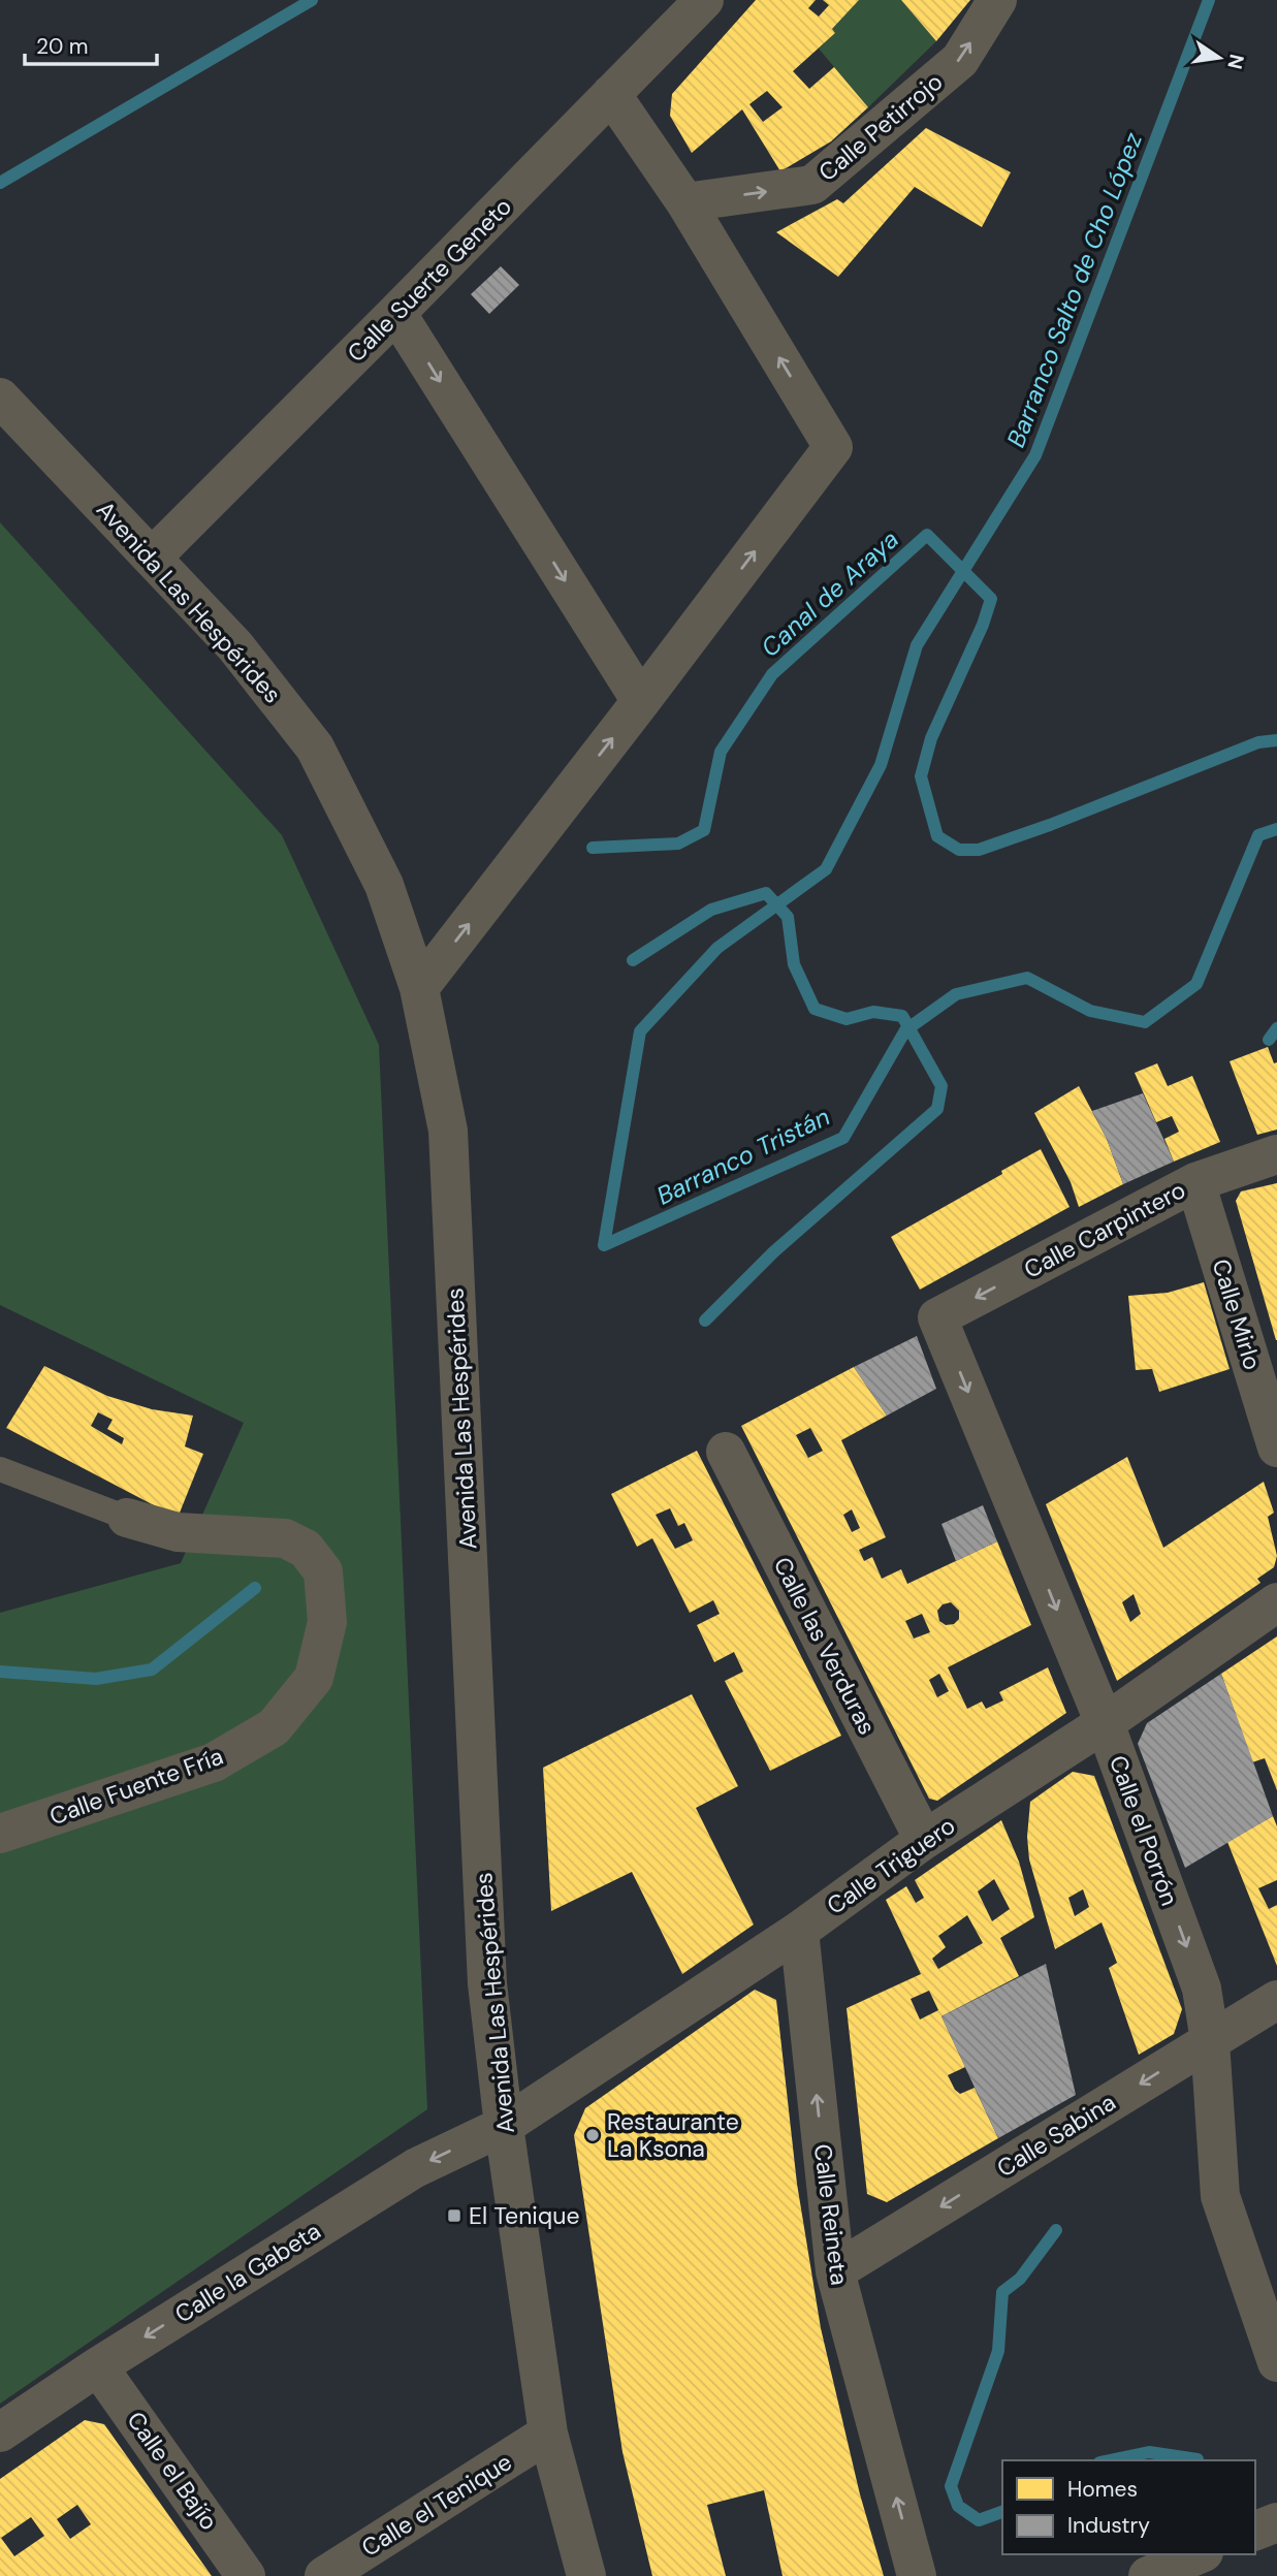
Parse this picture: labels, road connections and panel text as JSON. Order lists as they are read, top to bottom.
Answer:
{
  "streets": {
    "street": [
      "Calle Petirrojo",
      "Calle Suerte Geneto",
      "Avenida Las Hespérides",
      "Calle Carpintero",
      "Calle Mirlo",
      "Calle las Verduras",
      "Calle Fuente Fría",
      "Calle el Porrón",
      "Calle Triguero",
      "Calle Sabina",
      "Calle Reineta",
      "Calle la Gabeta",
      "Calle el Bajío",
      "Calle el Tenique"
    ]
  },
  "crossings": [
    ["Calle Suerte Geneto", "Avenida Las Hespérides"],
    ["Avenida Las Hespérides", "Calle Triguero"],
    ["Avenida Las Hespérides", "Calle la Gabeta"],
    ["Avenida Las Hespérides", "Calle el Tenique"],
    ["Calle Carpintero", "Calle Mirlo"],
    ["Calle Carpintero", "Calle el Porrón"],
    ["Calle las Verduras", "Calle Triguero"],
    ["Calle el Porrón", "Calle Triguero"],
    ["Calle el Porrón", "Calle Sabina"],
    ["Calle Triguero", "Calle Reineta"],
    ["Calle Triguero", "Calle la Gabeta"],
    ["Calle Sabina", "Calle Reineta"],
    ["Calle la Gabeta", "Calle el Bajío"]
  ],
  "one_way": [
    "Calle Petirrojo",
    "Calle Carpintero",
    "Calle el Porrón",
    "Calle Sabina",
    "Calle Reineta",
    "Calle la Gabeta"
  ],
  "water": ["Barranco Salto de Cho López", "Canal de Araya", "Barranco Tristán"],
  "places": {
    "other": ["Restaurante La Ksona"],
    "transit": ["El Tenique"]
  },
  "legend": ["Homes", "Industry"],
  "scale_bar": "20 m",
  "north": "right"
}
